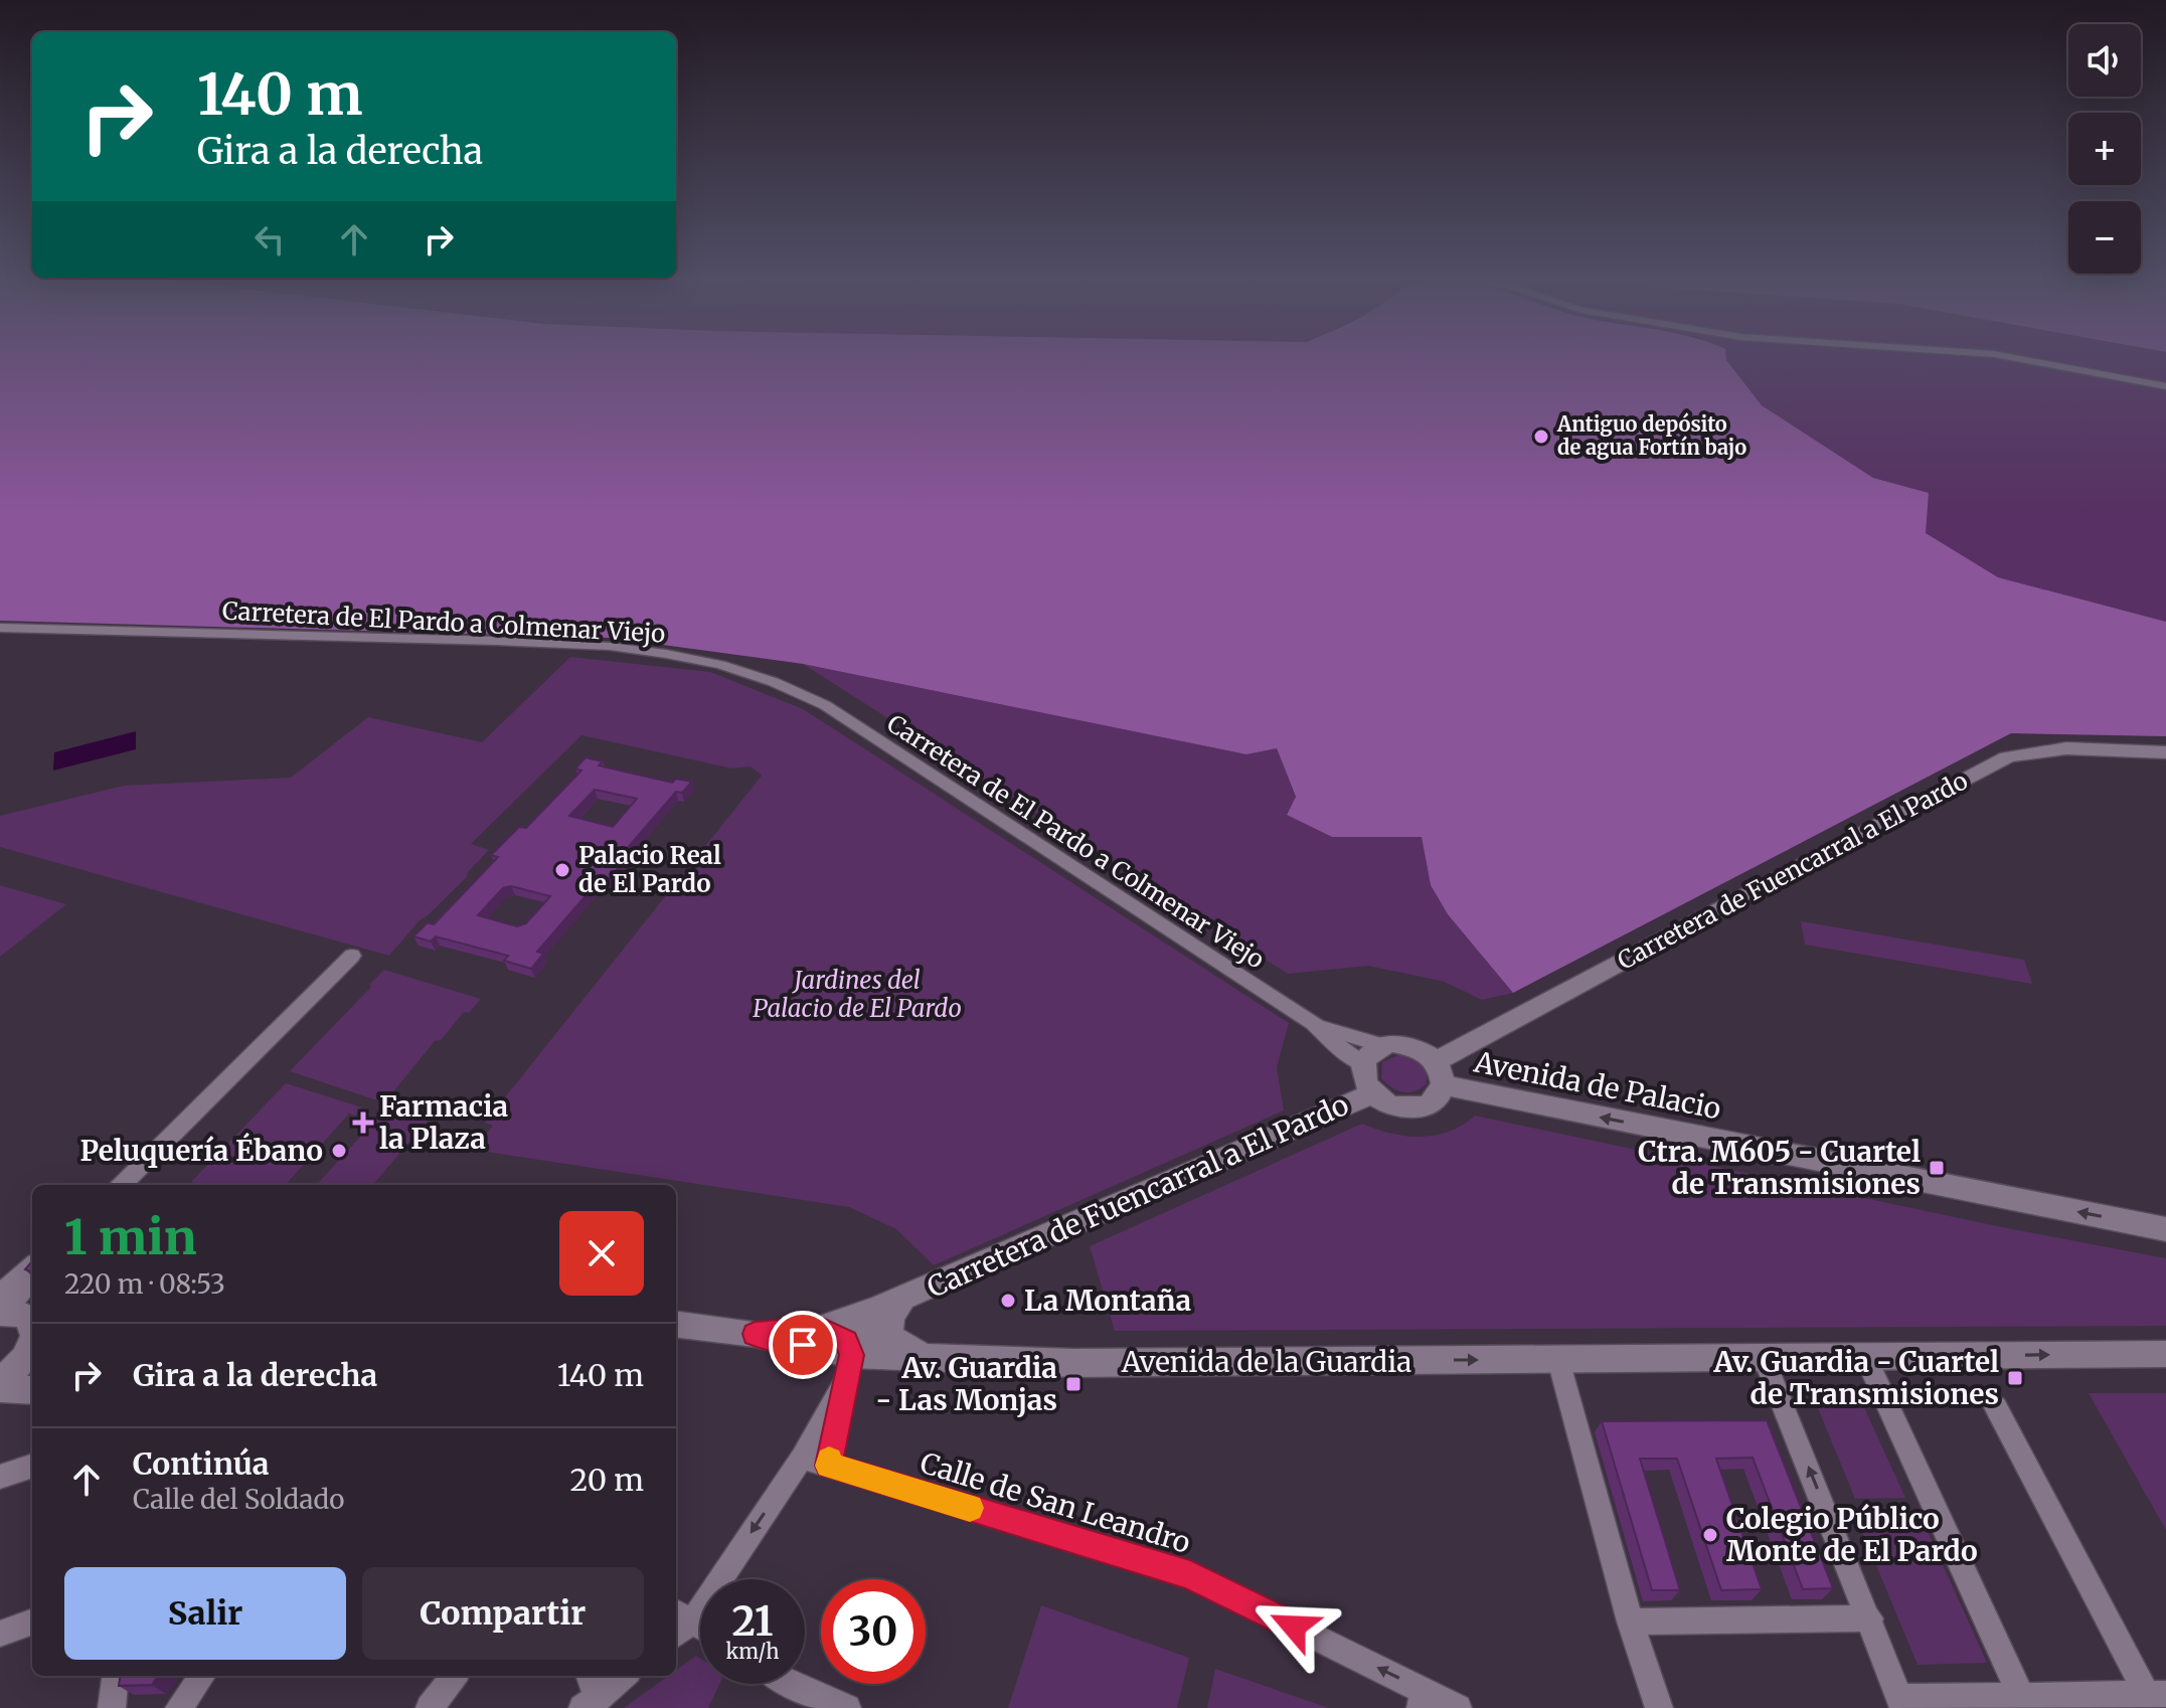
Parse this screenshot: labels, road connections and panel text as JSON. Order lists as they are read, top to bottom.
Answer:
{
  "streets": {
    "street": [
      "Carretera de El Pardo a Colmenar Viejo",
      "Carretera de Fuencarral a El Pardo",
      "Avenida de Palacio",
      "Avenida de la Guardia",
      "Calle de San Leandro"
    ]
  },
  "crossings": [
    ["Carretera de Fuencarral a El Pardo", "Avenida de Palacio"],
    ["Carretera de Fuencarral a El Pardo", "Avenida de la Guardia"]
  ],
  "one_way": ["Avenida de Palacio", "Avenida de la Guardia", "Calle de San Leandro"],
  "parks": ["Jardines del Palacio de El Pardo"],
  "places": {
    "other": [
      "Antiguo depósito de agua Fortín bajo",
      "Palacio Real de El Pardo",
      "Peluquería Ébano",
      "La Montaña",
      "Colegio Público Monte de El Pardo"
    ],
    "health": ["Farmacia la Plaza"],
    "transit": ["Ctra. M605 - Cuartel de Transmisiones", "Av. Guardia - Cuartel de Transmisiones", "Av. Guardia - Las Monjas"]
  },
  "page": {
    "map_buttons": ["+", "−"],
    "turn": ["140 m", "Gira a la derecha"],
    "heading": ["1 min", "220 m · 08:53"],
    "list": [
      {
        "name": "Gira a la derecha",
        "value": "140 m"
      },
      {
        "name": "Continúa",
        "note": "Calle del Soldado",
        "value": "20 m"
      }
    ],
    "buttons": ["Salir", "Compartir"],
    "speed": "21 km/h",
    "limit": "30"
  }
}
